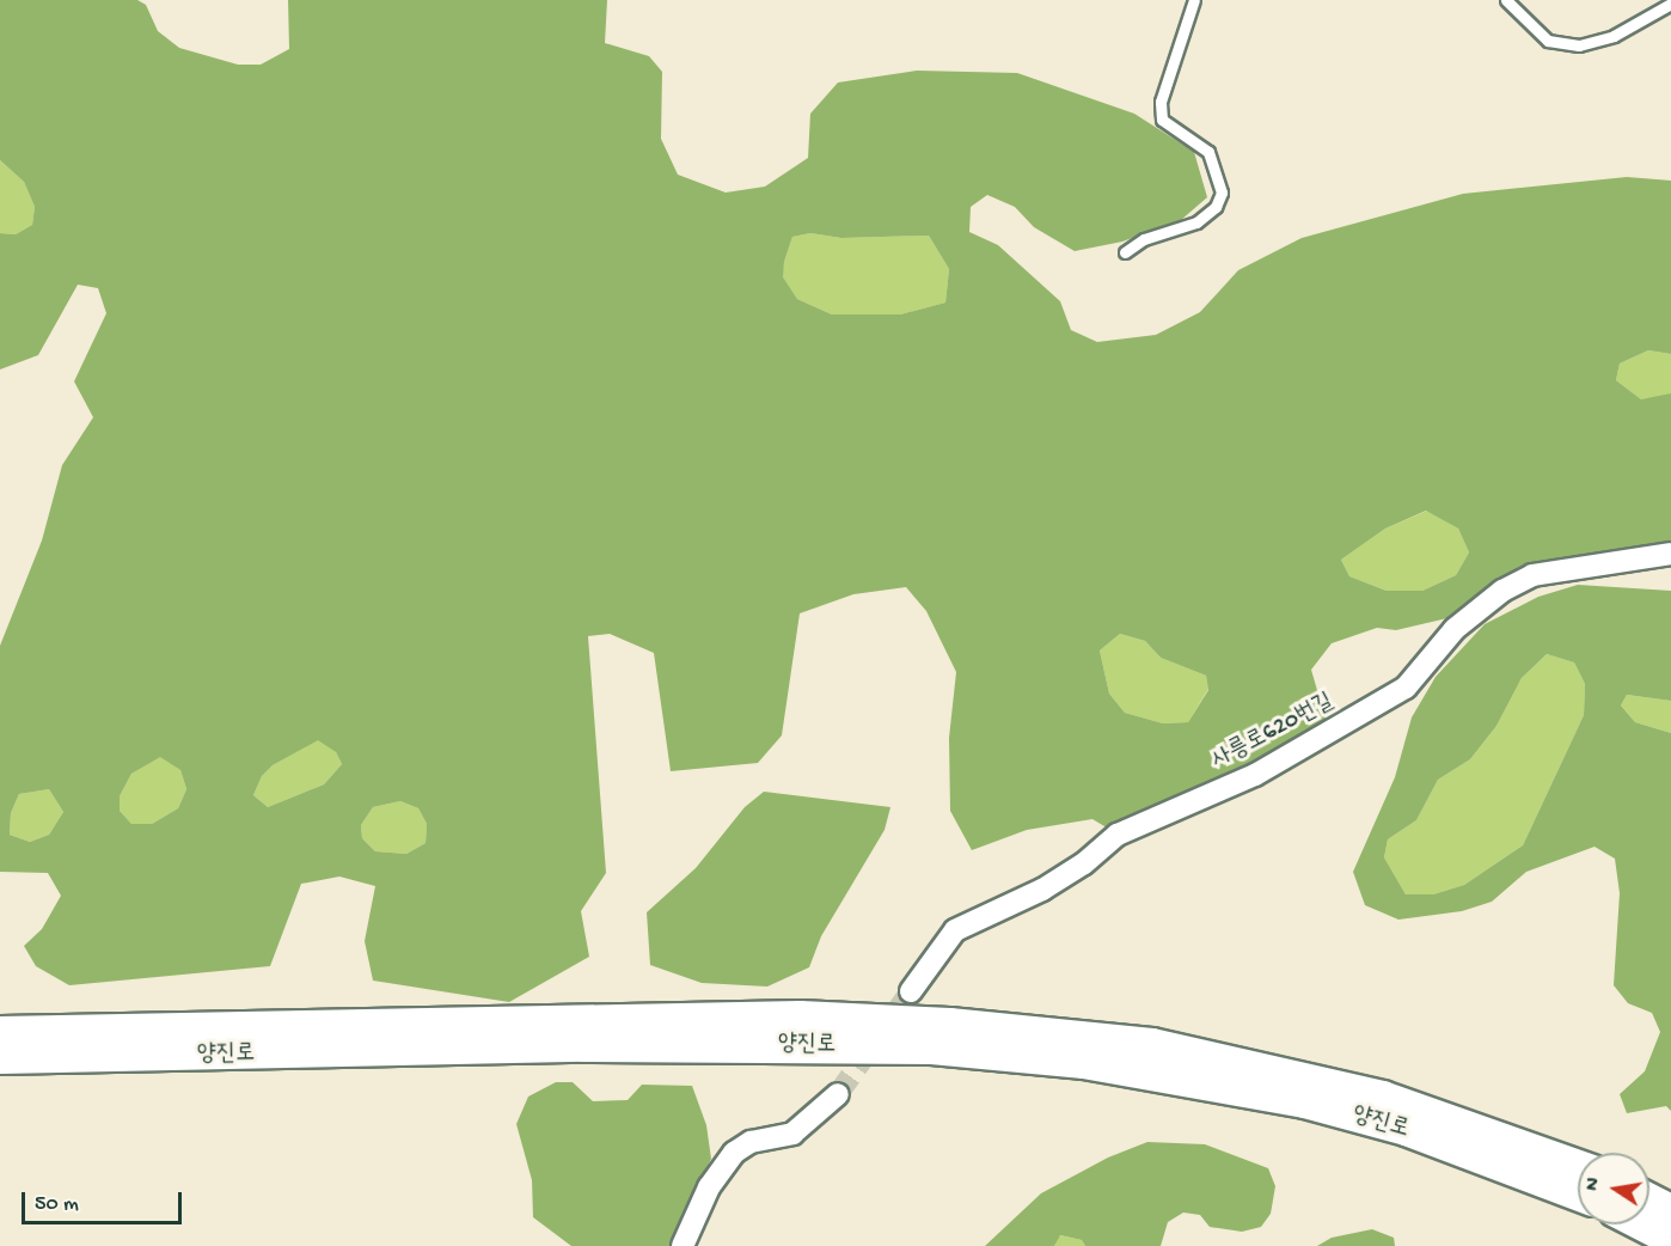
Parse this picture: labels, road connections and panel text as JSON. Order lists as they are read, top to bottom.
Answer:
{
  "streets": {
    "main road": ["양진로"],
    "street": ["사릉로620번길"]
  },
  "scale_bar": "50 m",
  "north": "left"
}
